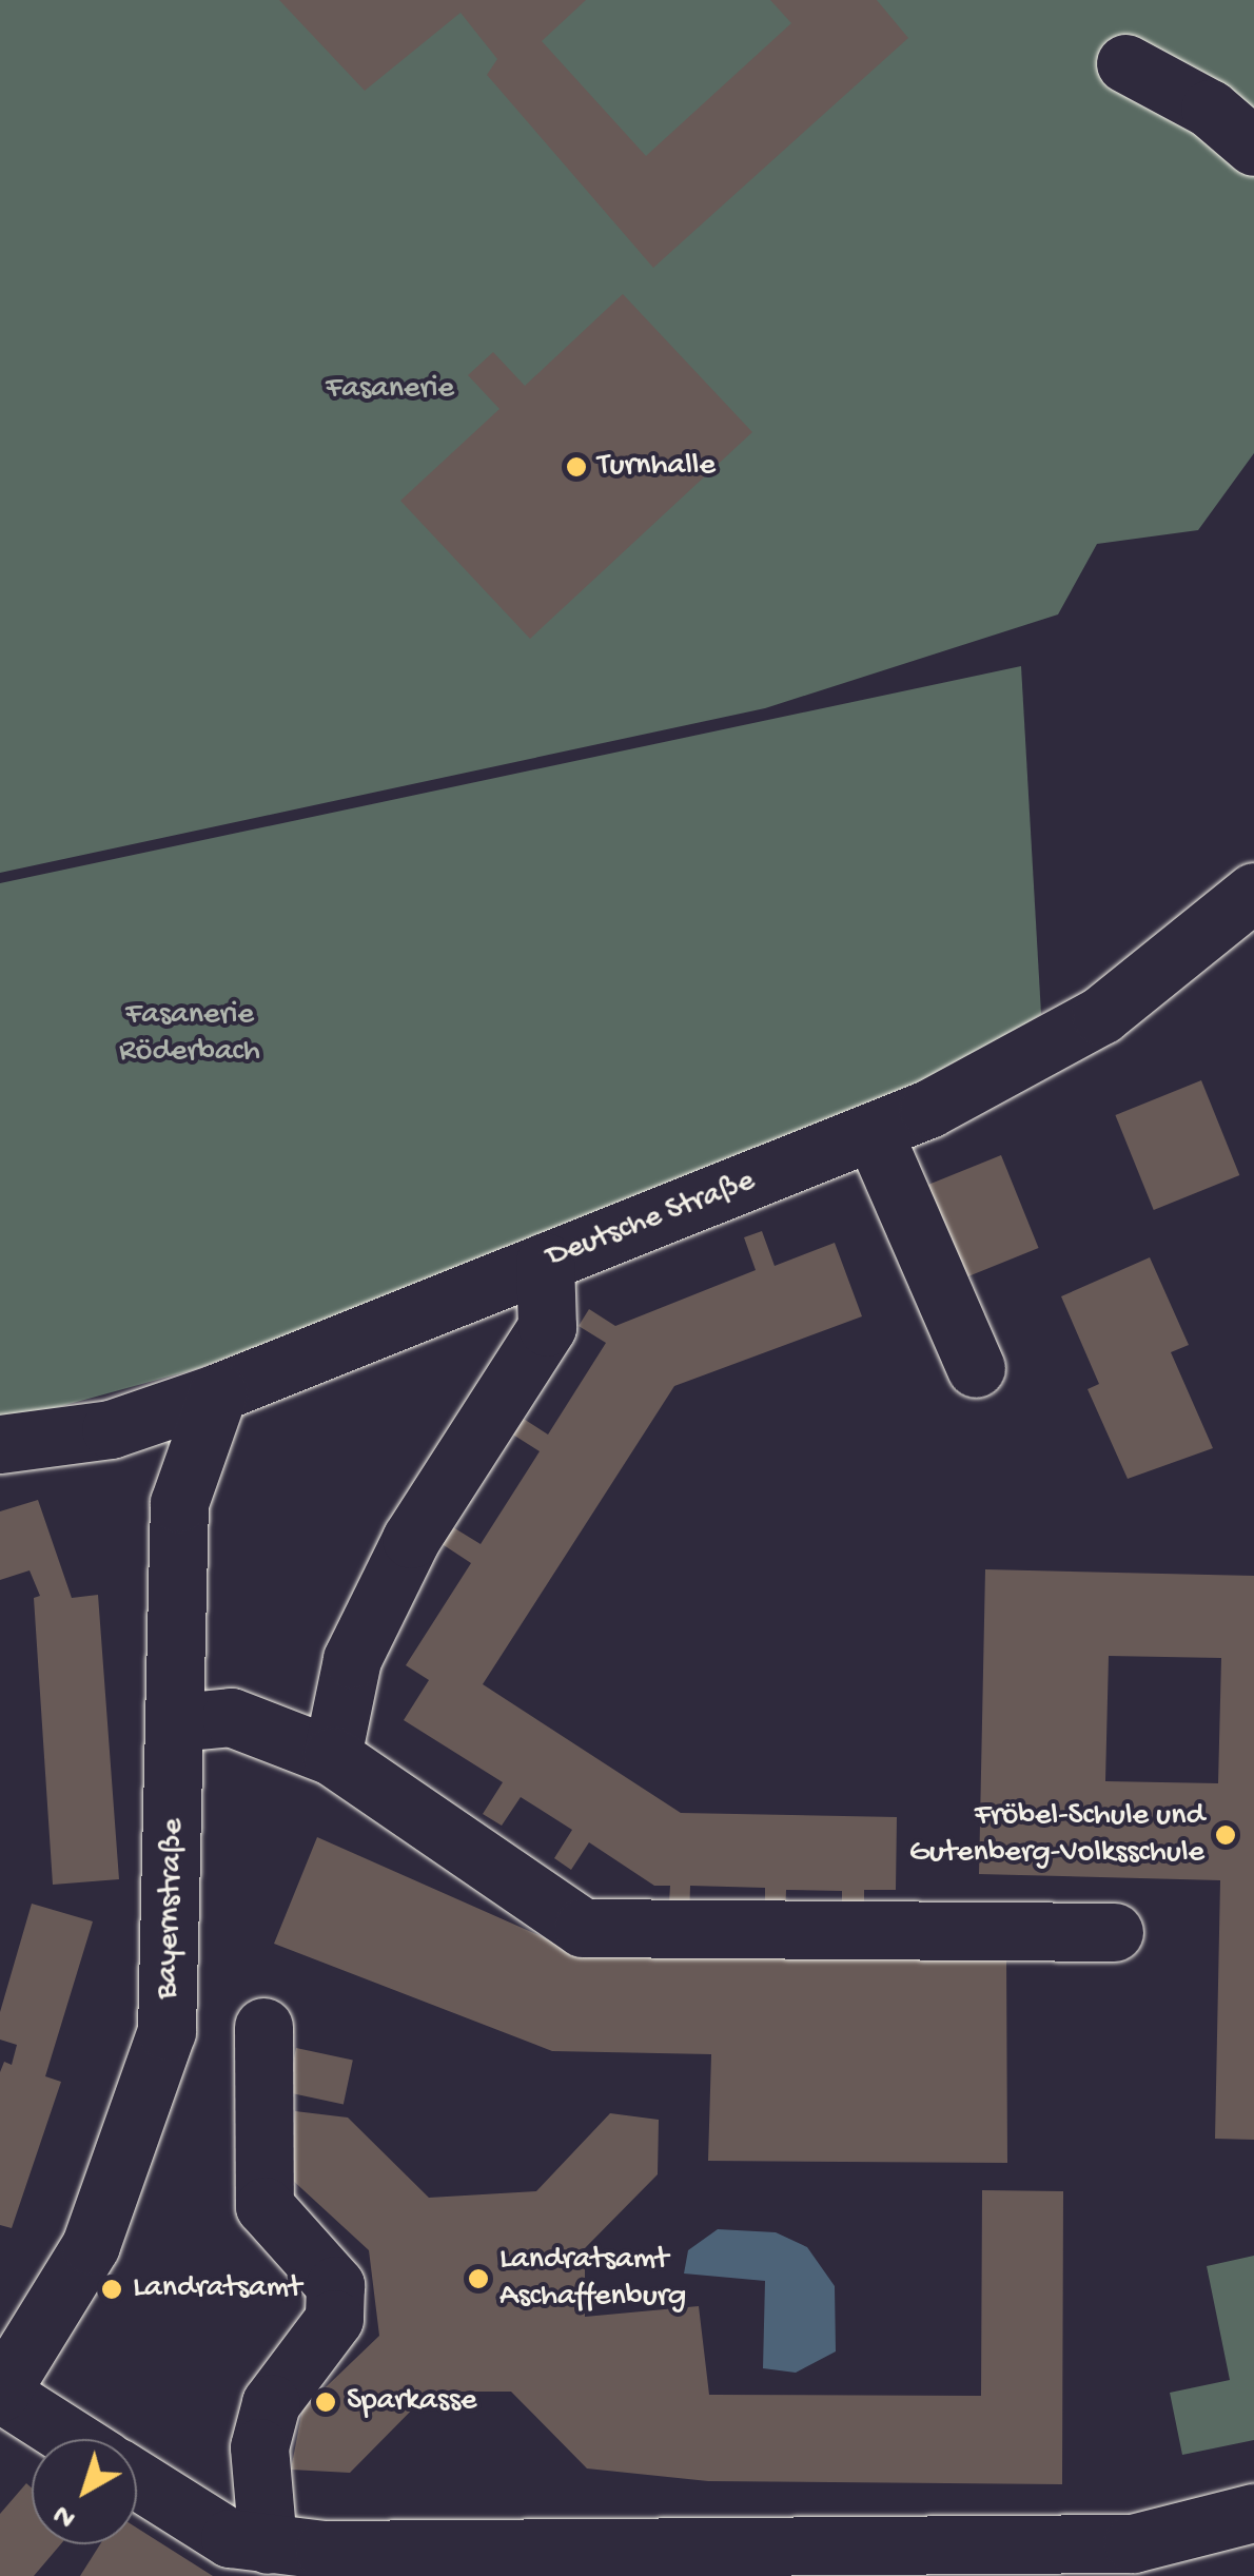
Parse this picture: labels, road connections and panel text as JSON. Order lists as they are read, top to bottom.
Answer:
{
  "streets": {
    "street": ["Deutsche Straße", "Bayernstraße"]
  },
  "crossings": [
    ["Deutsche Straße", "Bayernstraße"]
  ],
  "parks": ["Fasanerie", "Fasanerie Röderbach"],
  "places": [
    "Turnhalle",
    "Fröbel-Schule und Gutenberg-Volksschule",
    "Landratsamt Aschaffenburg",
    "Landratsamt",
    "Sparkasse"
  ],
  "north": "bottom left"
}
